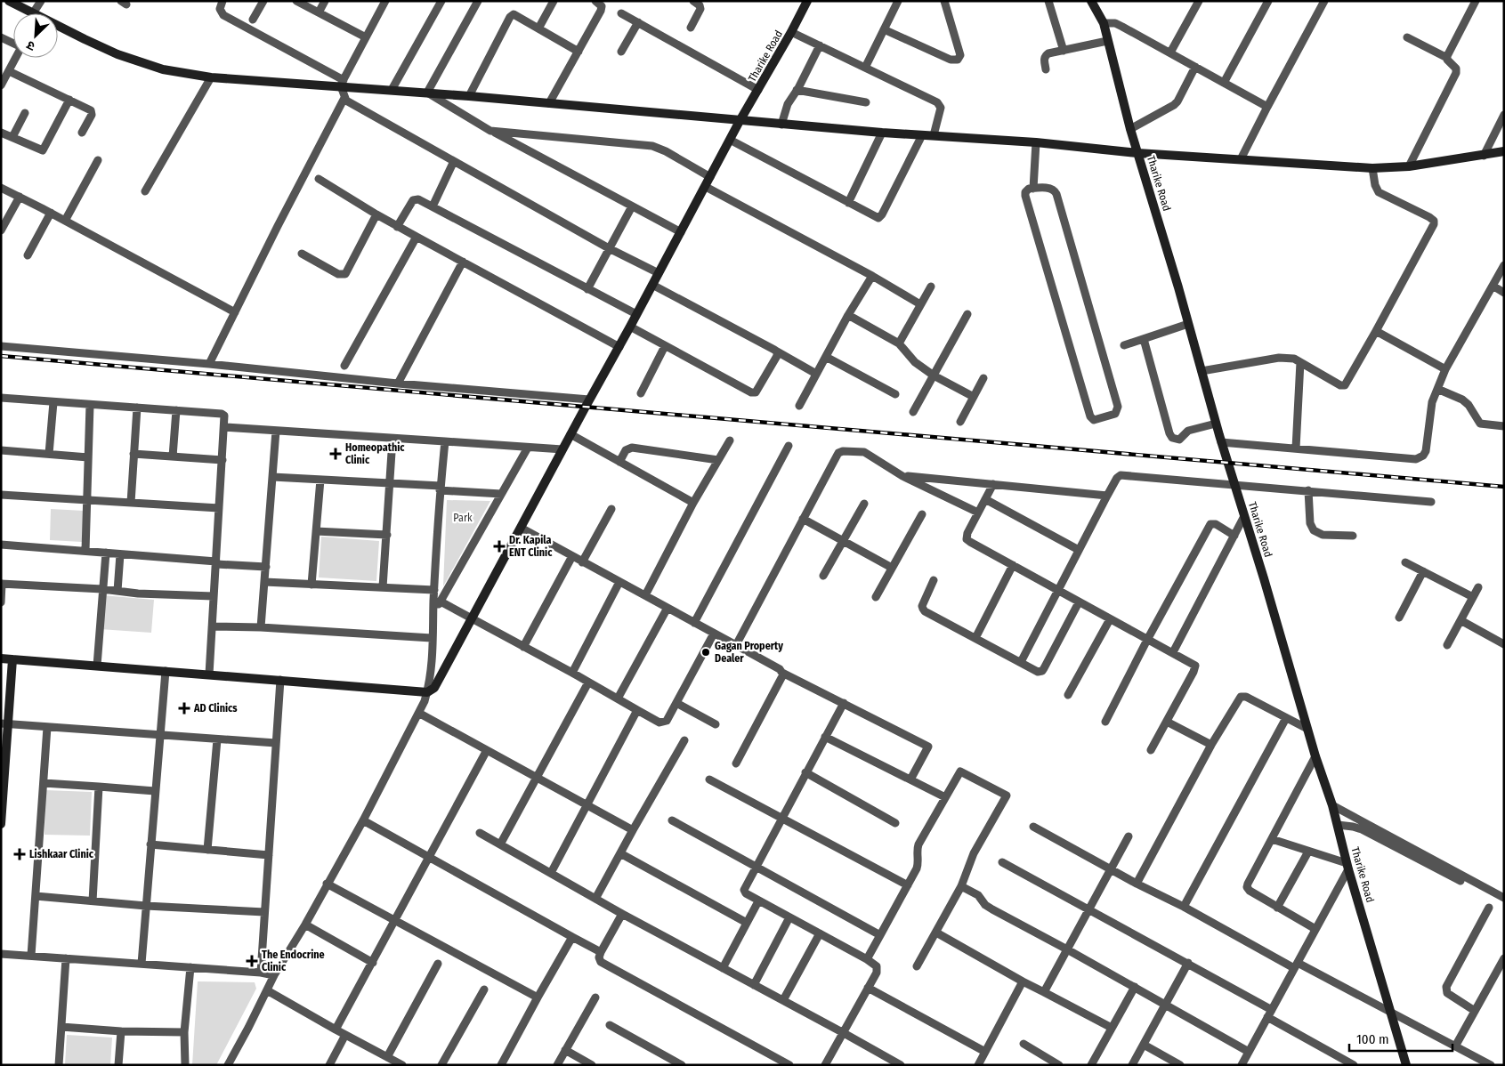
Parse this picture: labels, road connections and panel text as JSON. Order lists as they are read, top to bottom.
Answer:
{
  "streets": {
    "street": ["Tharike Road"]
  },
  "parks": ["Park"],
  "places": {
    "health": [
      "Homeopathic Clinic",
      "Dr. Kapila ENT Clinic",
      "AD Clinics",
      "Lishkaar Clinic",
      "The Endocrine Clinic"
    ],
    "other": ["Gagan Property Dealer"]
  },
  "scale_bar": "100 m",
  "north": "bottom left"
}
